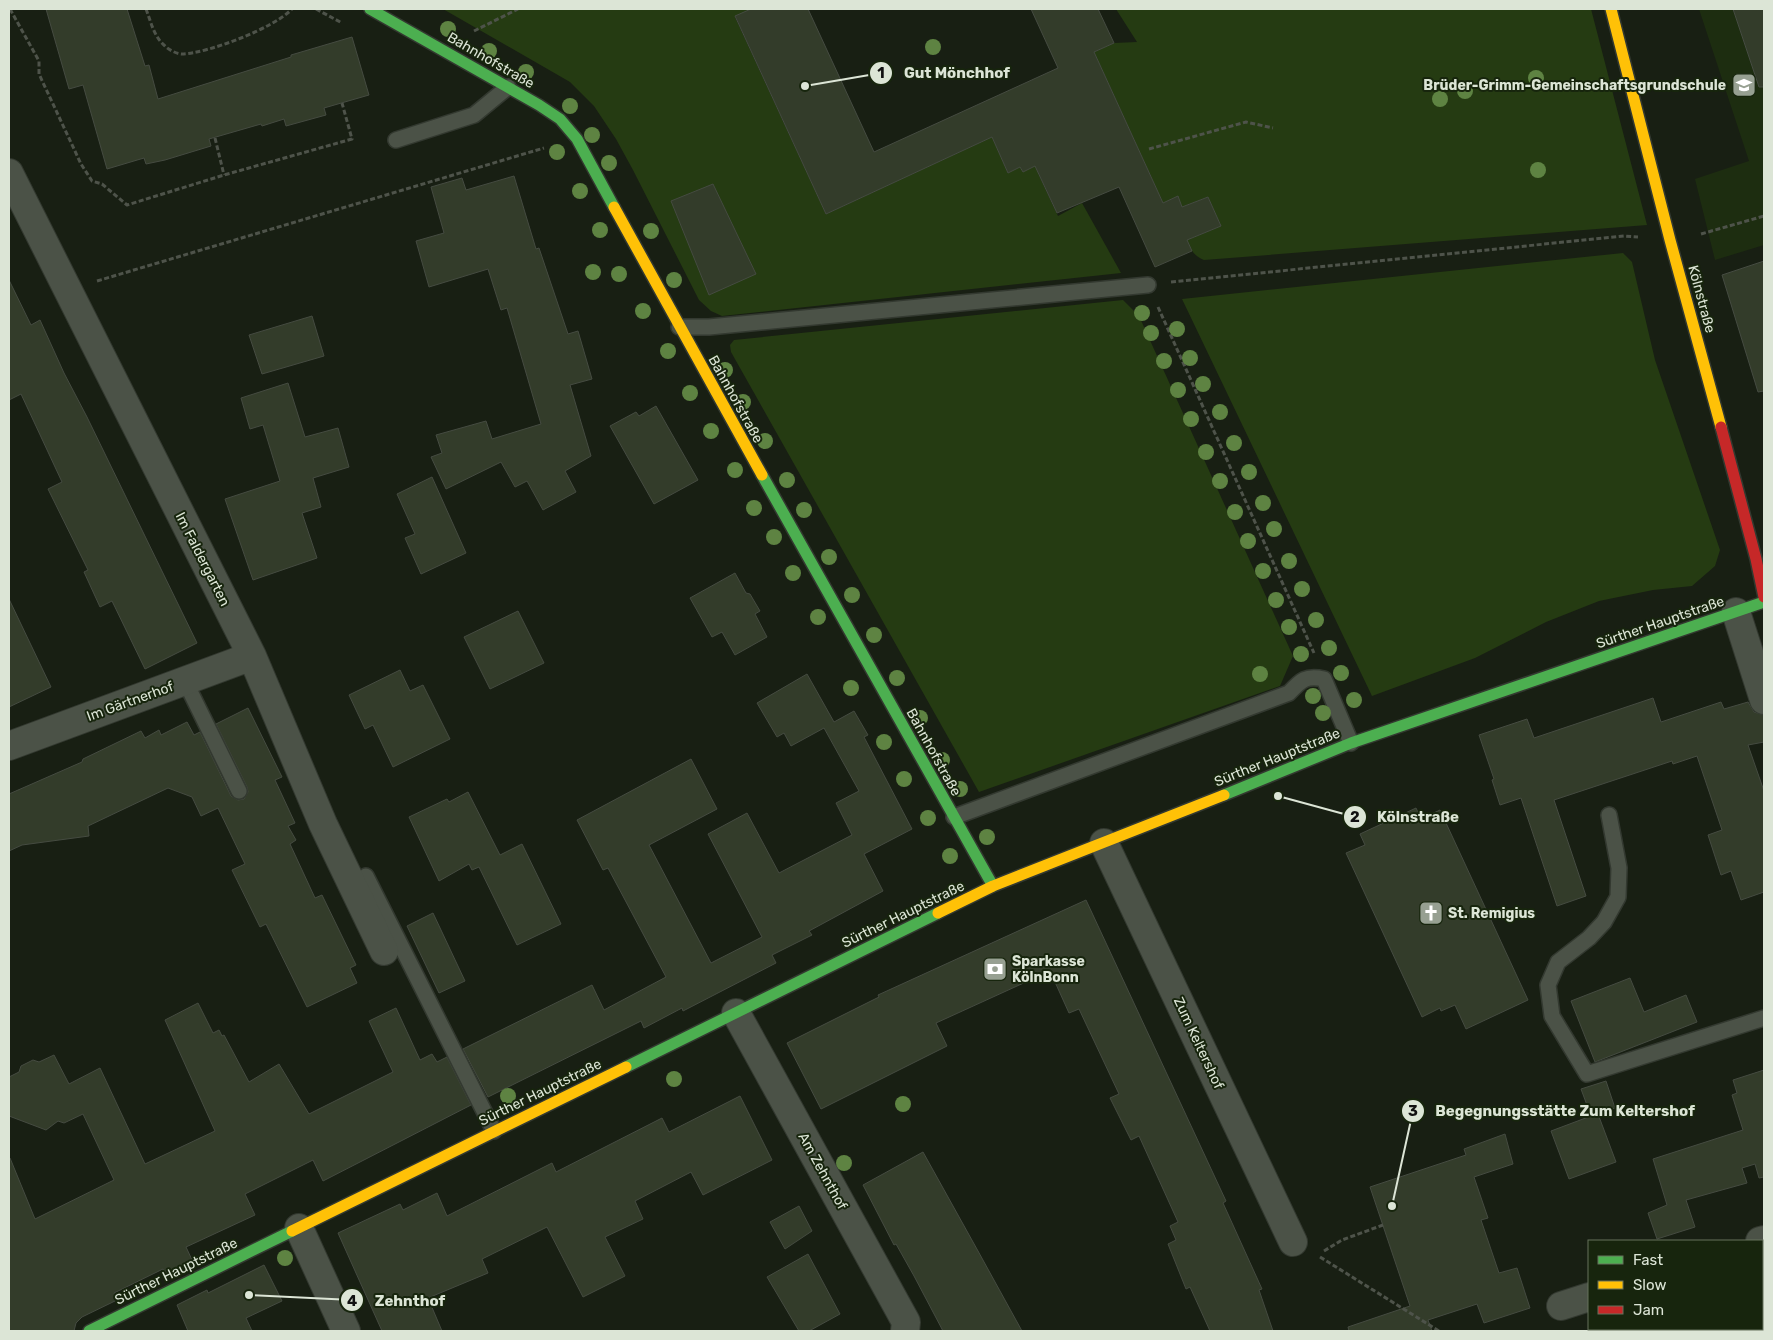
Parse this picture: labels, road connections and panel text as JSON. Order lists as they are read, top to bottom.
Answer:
{
  "streets": {
    "street": [
      "Bahnhofstraße",
      "Kölnstraße",
      "Im Faldergarten",
      "Sürther Hauptstraße",
      "Im Gärtnerhof",
      "Zum Keltershof",
      "Am Zehnthof"
    ]
  },
  "crossings": [
    ["Bahnhofstraße", "Sürther Hauptstraße"],
    ["Im Faldergarten", "Im Gärtnerhof"],
    ["Sürther Hauptstraße", "Zum Keltershof"],
    ["Sürther Hauptstraße", "Am Zehnthof"]
  ],
  "places": {
    "school or university": ["Brüder-Grimm-Gemeinschaftsgrundschule"],
    "other": [
      "Gut Mönchhof",
      "Kölnstraße",
      "Begegnungsstätte Zum Keltershof",
      "Zehnthof"
    ],
    "church": ["St. Remigius"],
    "bank": ["Sparkasse KölnBonn"]
  },
  "legend": ["Fast", "Slow", "Jam"]
}
